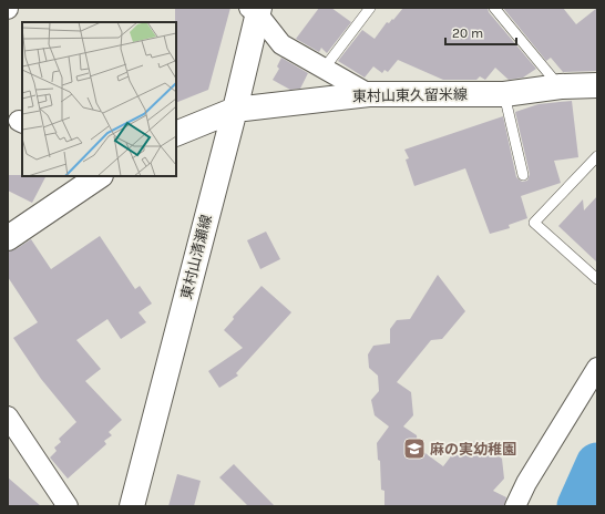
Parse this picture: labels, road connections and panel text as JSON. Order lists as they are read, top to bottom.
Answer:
{
  "streets": {
    "main road": ["東村山東久留米線", "東村山清瀬線"]
  },
  "crossings": [
    ["東村山東久留米線", "東村山清瀬線"]
  ],
  "places": {
    "school or university": ["麻の実幼稚園"]
  },
  "scale_bar": "20 m"
}
